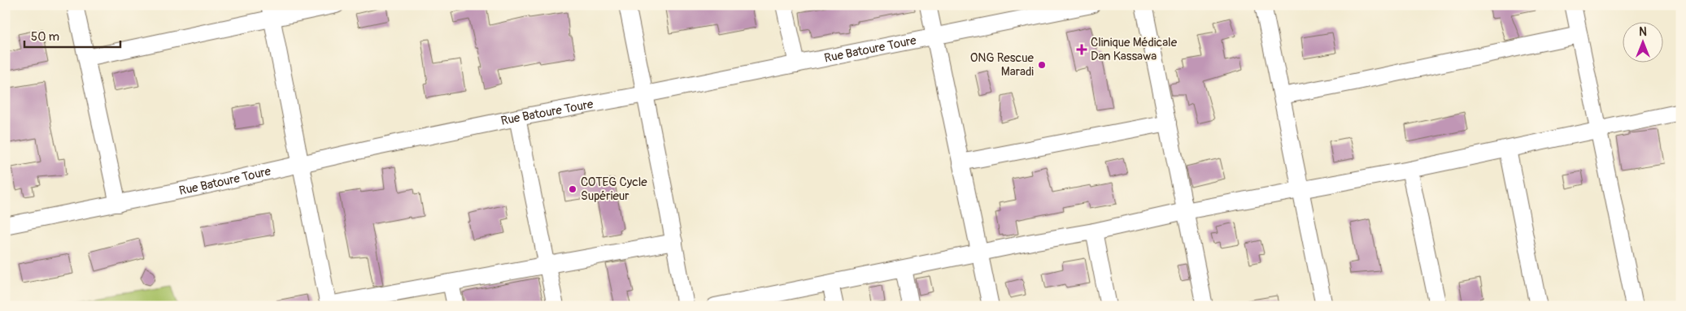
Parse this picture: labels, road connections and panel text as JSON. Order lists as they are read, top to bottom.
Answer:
{
  "streets": {
    "street": ["Rue Batoure Toure"]
  },
  "places": {
    "health": ["Clinique Médicale Dan Kassawa"],
    "other": ["ONG Rescue Maradi", "COTEG Cycle Supérieur"]
  },
  "scale_bar": "50 m",
  "north": "top"
}
